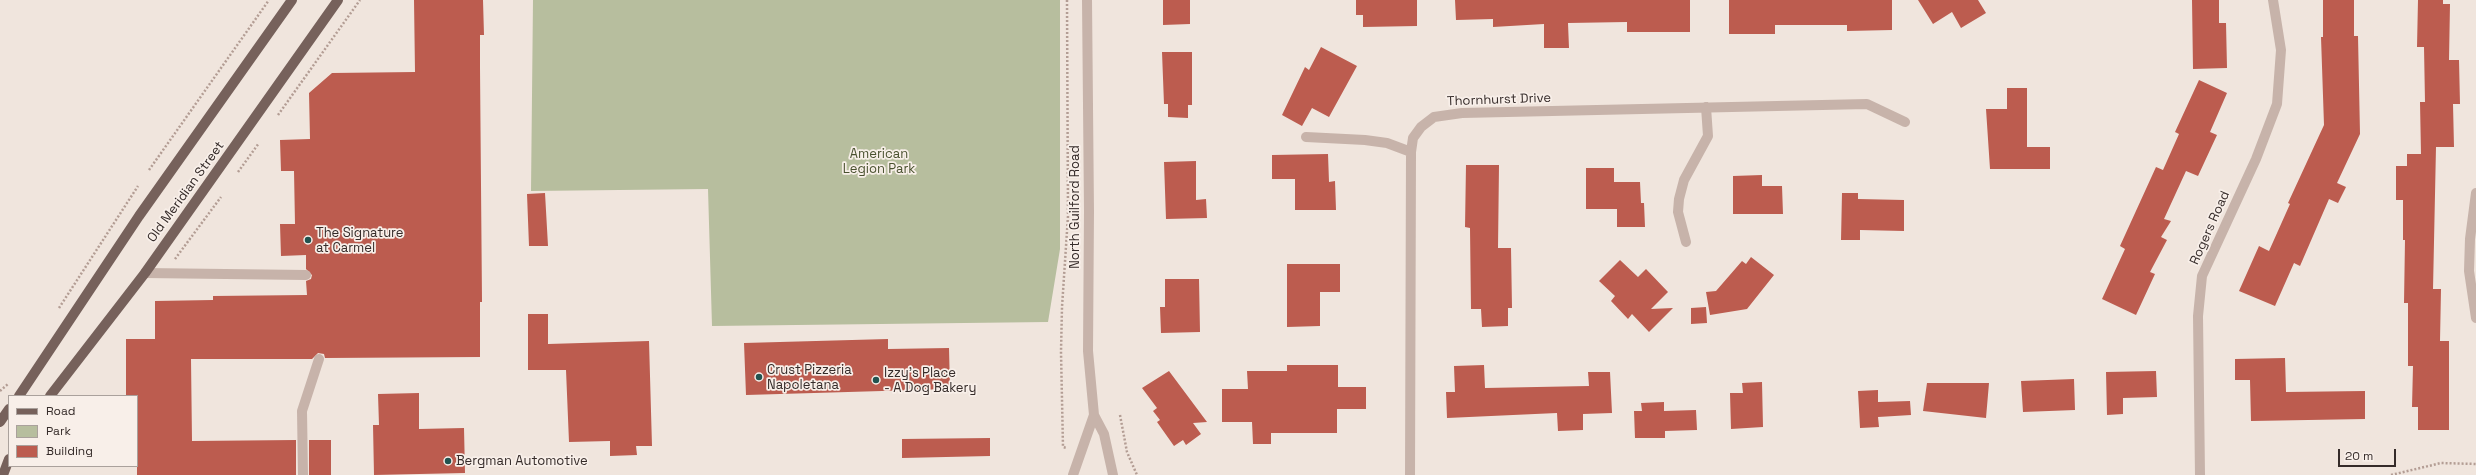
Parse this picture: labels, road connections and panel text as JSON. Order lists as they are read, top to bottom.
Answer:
{
  "streets": {
    "main road": ["Old Meridian Street"],
    "street": ["Thornhurst Drive", "North Guilford Road", "Rogers Road"]
  },
  "parks": ["American Legion Park"],
  "places": [
    "The Signature at Carmel",
    "Crust Pizzeria Napoletana",
    "Izzy's Place - A Dog Bakery",
    "Bergman Automotive"
  ],
  "legend": ["Road", "Park", "Building"],
  "scale_bar": "20 m"
}
